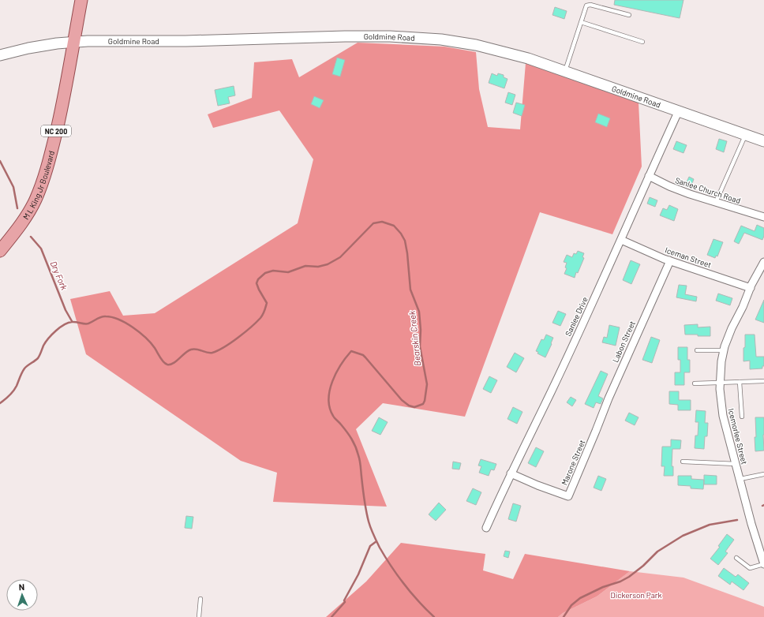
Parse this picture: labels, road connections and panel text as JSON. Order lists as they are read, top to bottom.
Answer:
{
  "streets": {
    "main road": ["Goldmine Road", "NC 200", "M L King Jr Boulevard"],
    "street": [
      "Sanlee Church Road",
      "Iceman Street",
      "Sanlee Drive",
      "Labon Street",
      "Icemorlee Street",
      "Marone Street"
    ]
  },
  "crossings": [
    ["Goldmine Road", "M L King Jr Boulevard"],
    ["Goldmine Road", "Sanlee Drive"],
    ["Sanlee Church Road", "Sanlee Drive"],
    ["Iceman Street", "Sanlee Drive"],
    ["Iceman Street", "Labon Street"],
    ["Iceman Street", "Icemorlee Street"],
    ["Sanlee Drive", "Marone Street"],
    ["Labon Street", "Marone Street"]
  ],
  "water": ["Dry Fork", "Bearskin Creek"],
  "parks": ["Dickerson Park"],
  "north": "top"
}
